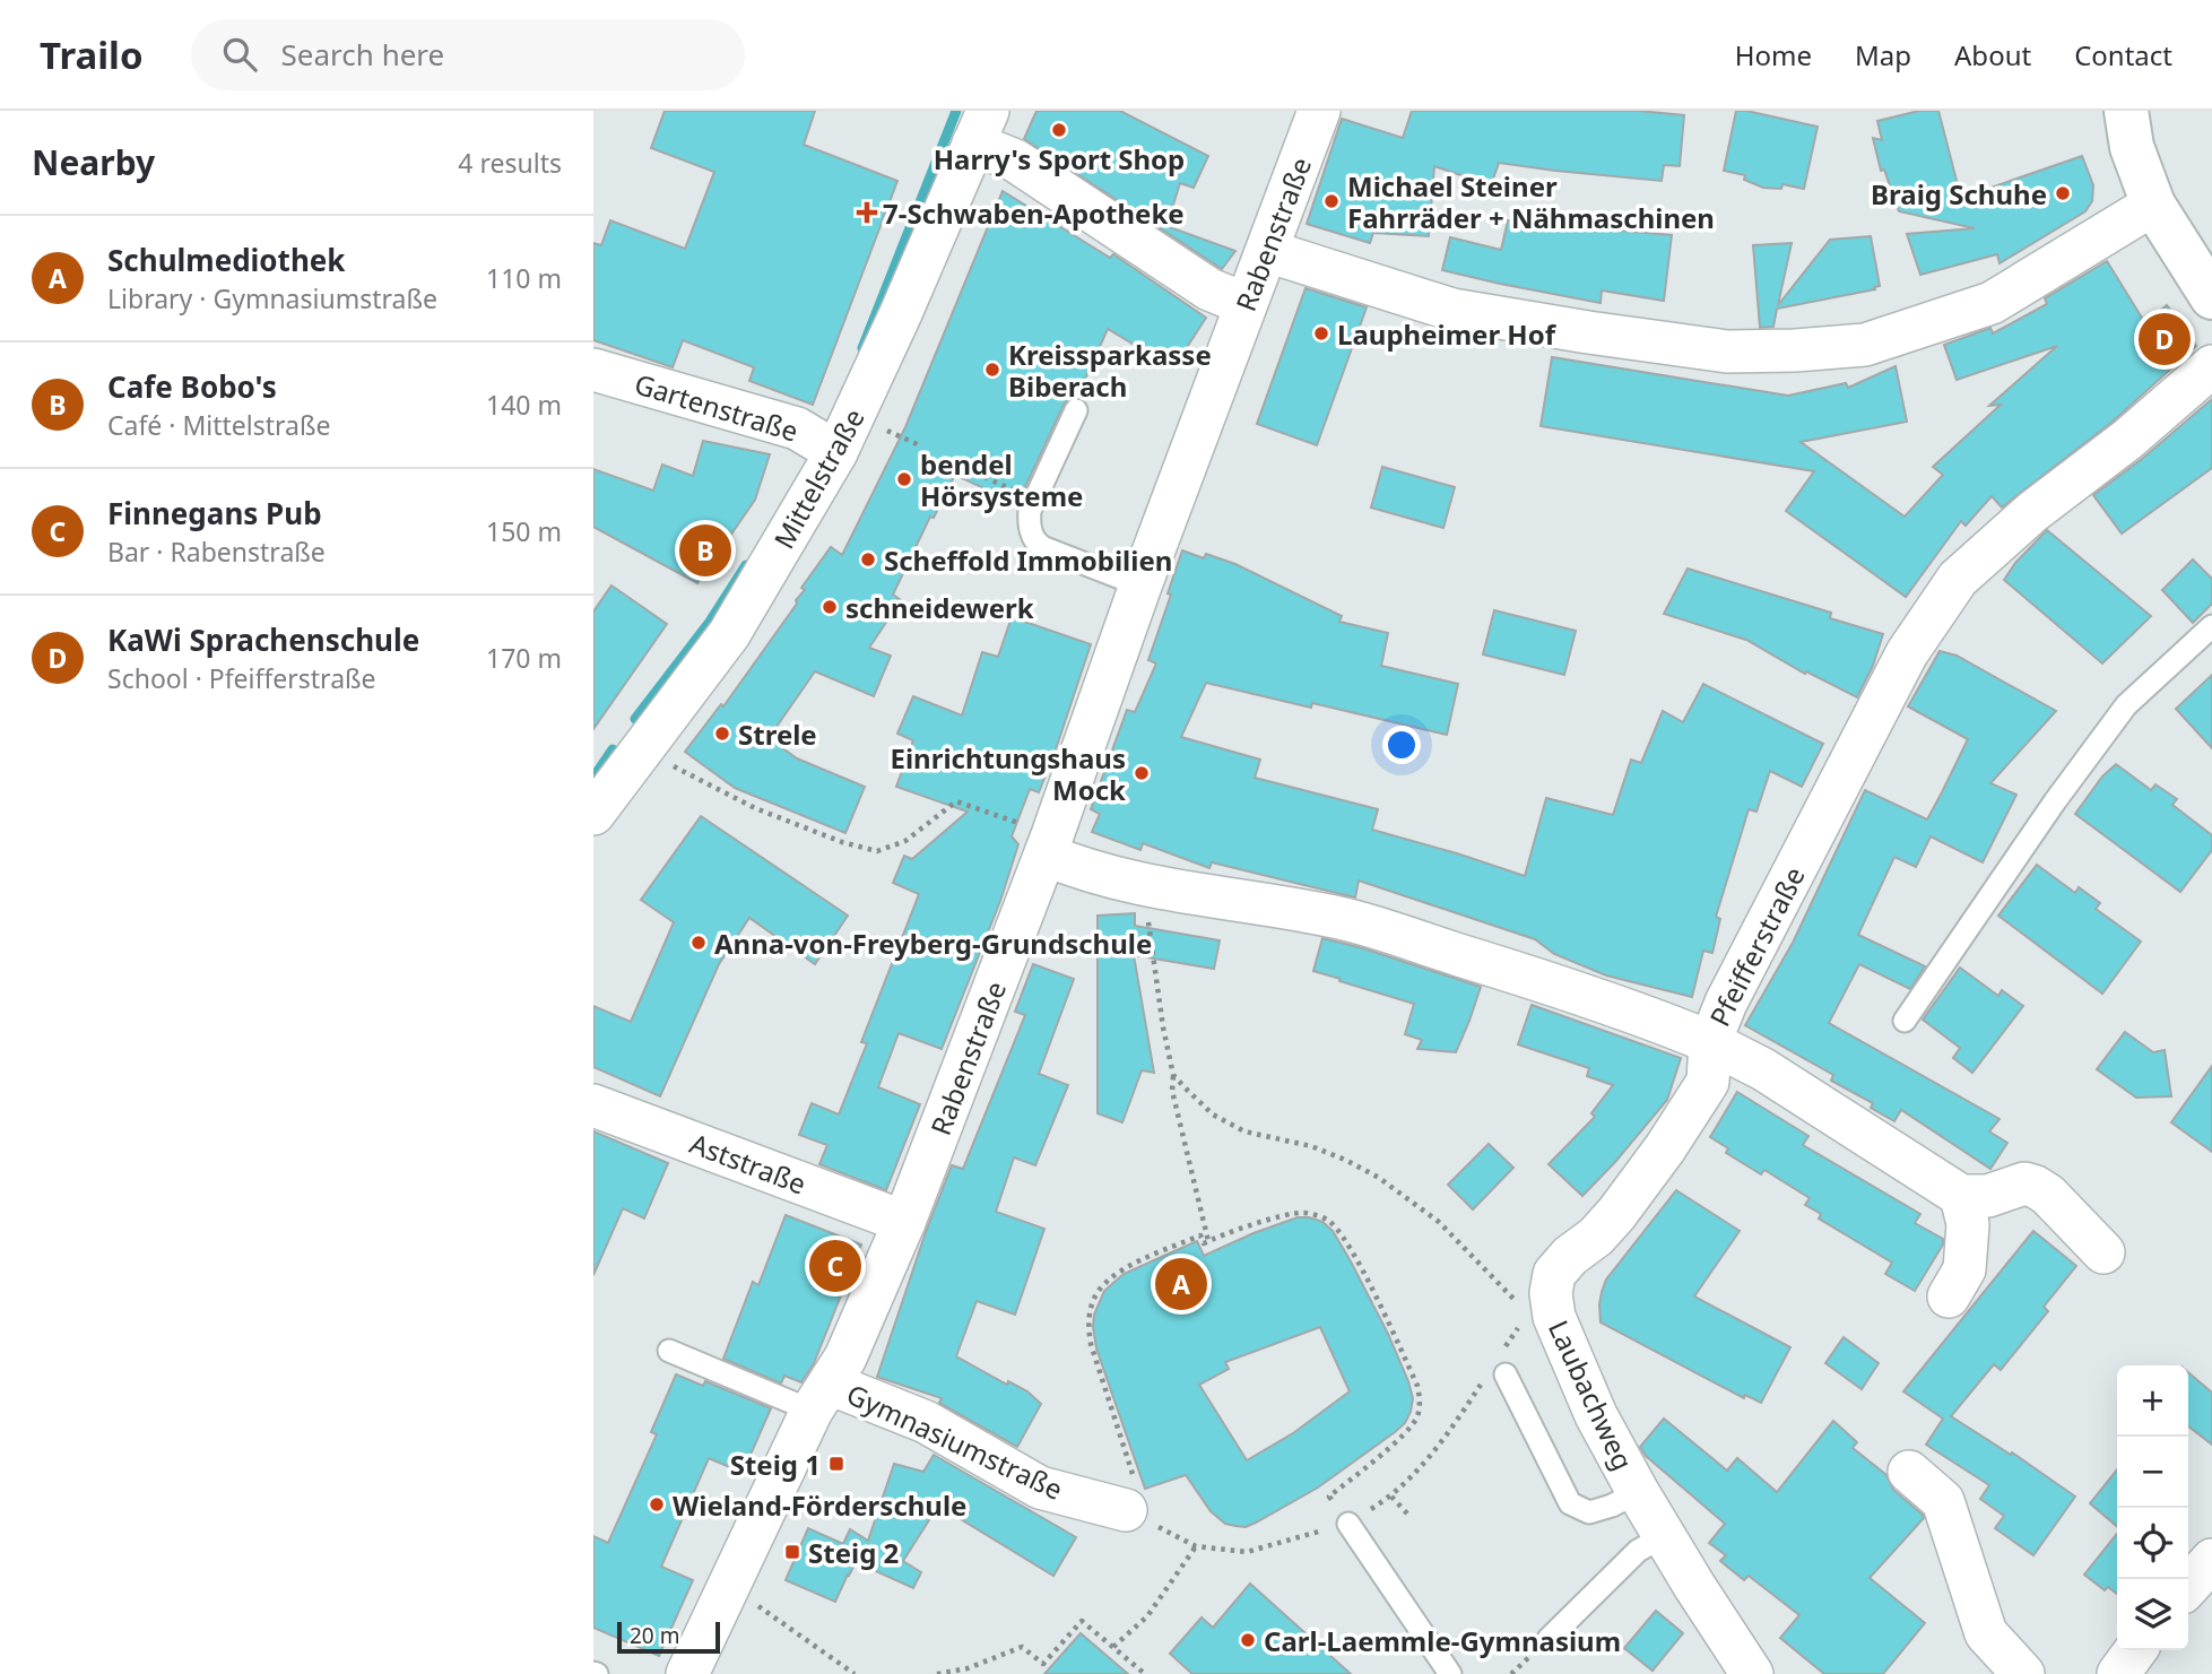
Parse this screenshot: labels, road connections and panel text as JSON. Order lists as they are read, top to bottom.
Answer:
{
  "streets": {
    "street": [
      "Rabenstraße",
      "Gartenstraße",
      "Mittelstraße",
      "Pfeifferstraße",
      "Aststraße",
      "Laubachweg",
      "Gymnasiumstraße"
    ]
  },
  "crossings": [
    ["Rabenstraße", "Pfeifferstraße"],
    ["Rabenstraße", "Aststraße"],
    ["Rabenstraße", "Gymnasiumstraße"],
    ["Gartenstraße", "Mittelstraße"],
    ["Pfeifferstraße", "Laubachweg"]
  ],
  "places": {
    "other": [
      "Harry's Sport Shop",
      "Braig Schuhe",
      "Michael Steiner Fahrräder + Nähmaschinen",
      "Laupheimer Hof",
      "Kreissparkasse Biberach",
      "bendel Hörsysteme",
      "Scheffold Immobilien",
      "schneidewerk",
      "Strele",
      "Einrichtungshaus Mock",
      "Anna-von-Freyberg-Grundschule",
      "Wieland-Förderschule",
      "Carl-Laemmle-Gymnasium"
    ],
    "health": ["7-Schwaben-Apotheke"],
    "transit": ["Steig 1", "Steig 2"]
  },
  "scale_bar": "20 m",
  "page": {
    "header": "Trailo",
    "search": "Search here",
    "nav": [
      "Home",
      "Map",
      "About",
      "Contact"
    ],
    "heading": ["Nearby", "4 results"],
    "list": [
      {
        "mark": "A",
        "name": "Schulmediothek",
        "note": "Library · Gymnasiumstraße",
        "value": "110 m"
      },
      {
        "mark": "B",
        "name": "Cafe Bobo's",
        "note": "Café · Mittelstraße",
        "value": "140 m"
      },
      {
        "mark": "C",
        "name": "Finnegans Pub",
        "note": "Bar · Rabenstraße",
        "value": "150 m"
      },
      {
        "mark": "D",
        "name": "KaWi Sprachenschule",
        "note": "School · Pfeifferstraße",
        "value": "170 m"
      }
    ],
    "pins": [
      "D",
      "B",
      "C",
      "A"
    ],
    "map_buttons": ["+", "−"],
    "scale": "20 m"
  }
}
